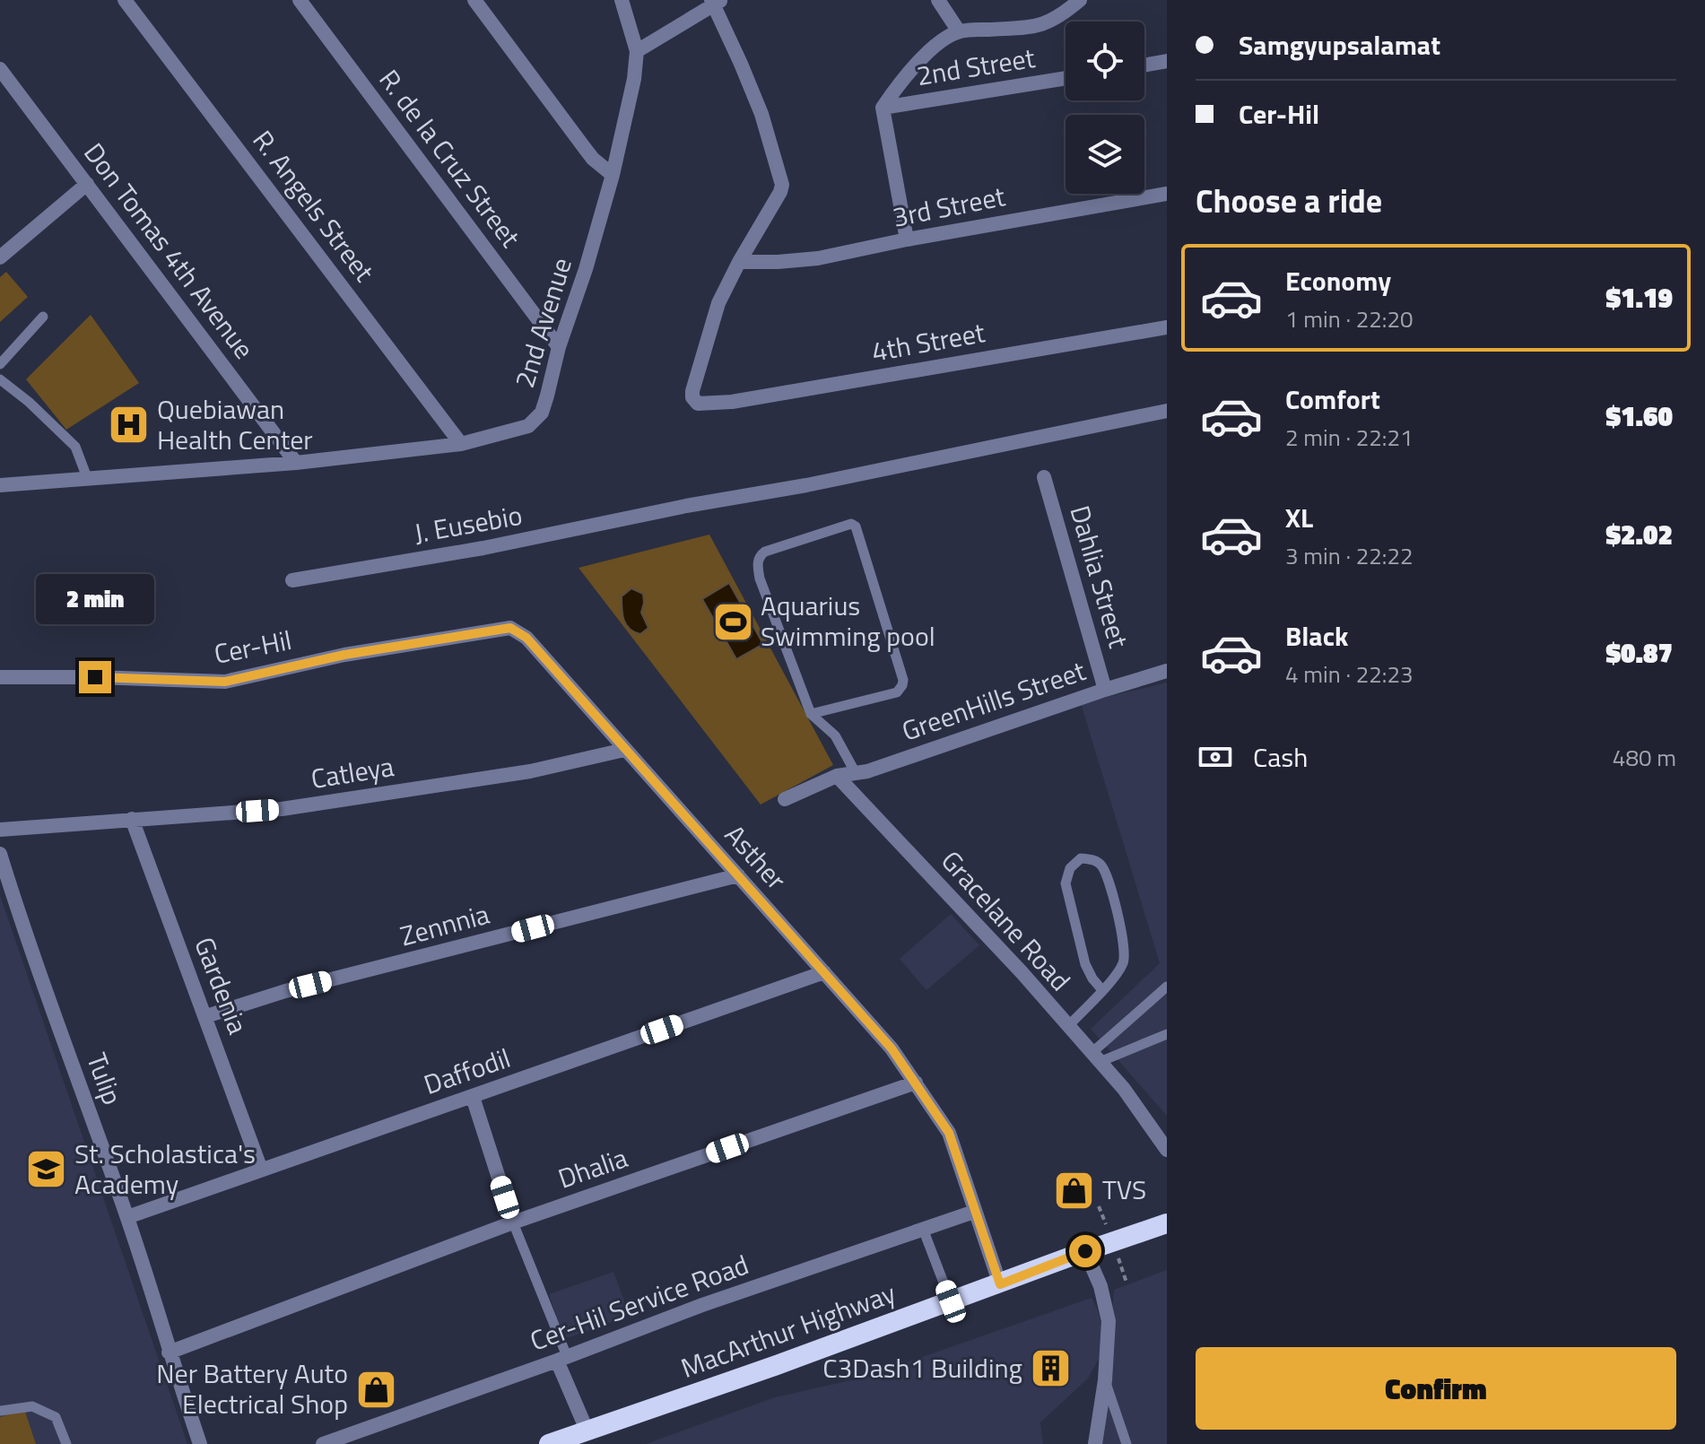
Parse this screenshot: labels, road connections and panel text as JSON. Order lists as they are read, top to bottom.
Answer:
{
  "streets": {
    "highway": ["MacArthur Highway"],
    "street": [
      "2nd Street",
      "R. de la Cruz Street",
      "R. Angels Street",
      "3rd Street",
      "Don Tomas 4th Avenue",
      "2nd Avenue",
      "4th Street",
      "J. Eusebio",
      "Dahlia Street",
      "Cer-Hil",
      "GreenHills Street",
      "Catleya",
      "Asther",
      "Gracelane Road",
      "Zennnia",
      "Gardenia",
      "Daffodil",
      "Tulip",
      "Dhalia",
      "Cer-Hil Service Road"
    ]
  },
  "crossings": [
    ["R. de la Cruz Street", "2nd Avenue"],
    ["R. Angels Street", "2nd Avenue"],
    ["3rd Street", "4th Street"],
    ["Don Tomas 4th Avenue", "2nd Avenue"],
    ["Dahlia Street", "GreenHills Street"],
    ["Cer-Hil", "Asther"],
    ["GreenHills Street", "Gracelane Road"],
    ["Catleya", "Asther"],
    ["Catleya", "Gardenia"],
    ["Asther", "Zennnia"],
    ["Asther", "Daffodil"],
    ["Asther", "Dhalia"],
    ["Asther", "Cer-Hil Service Road"],
    ["Asther", "MacArthur Highway"],
    ["Zennnia", "Gardenia"],
    ["Gardenia", "Daffodil"],
    ["Daffodil", "Tulip"],
    ["Tulip", "Dhalia"]
  ],
  "places": {
    "hospital": ["Quebiawan Health Center"],
    "sports": ["Aquarius Swimming pool"],
    "school or university": ["St. Scholastica's Academy"],
    "shop": ["TVS", "Ner Battery Auto Electrical Shop"],
    "building": ["C3Dash1 Building"]
  },
  "page": {
    "banner": ["Samgyupsalamat", "Cer-Hil"],
    "heading": "Choose a ride",
    "list": [
      {
        "name": "Economy",
        "note": "1 min · 22:20",
        "value": "$1.19"
      },
      {
        "name": "Comfort",
        "note": "2 min · 22:21",
        "value": "$1.60"
      },
      {
        "name": "XL",
        "note": "3 min · 22:22",
        "value": "$2.02"
      },
      {
        "name": "Black",
        "note": "4 min · 22:23",
        "value": "$0.87"
      }
    ],
    "bubble": "2 min",
    "pay": ["Cash", "480 m"],
    "buttons": "Confirm"
  }
}
